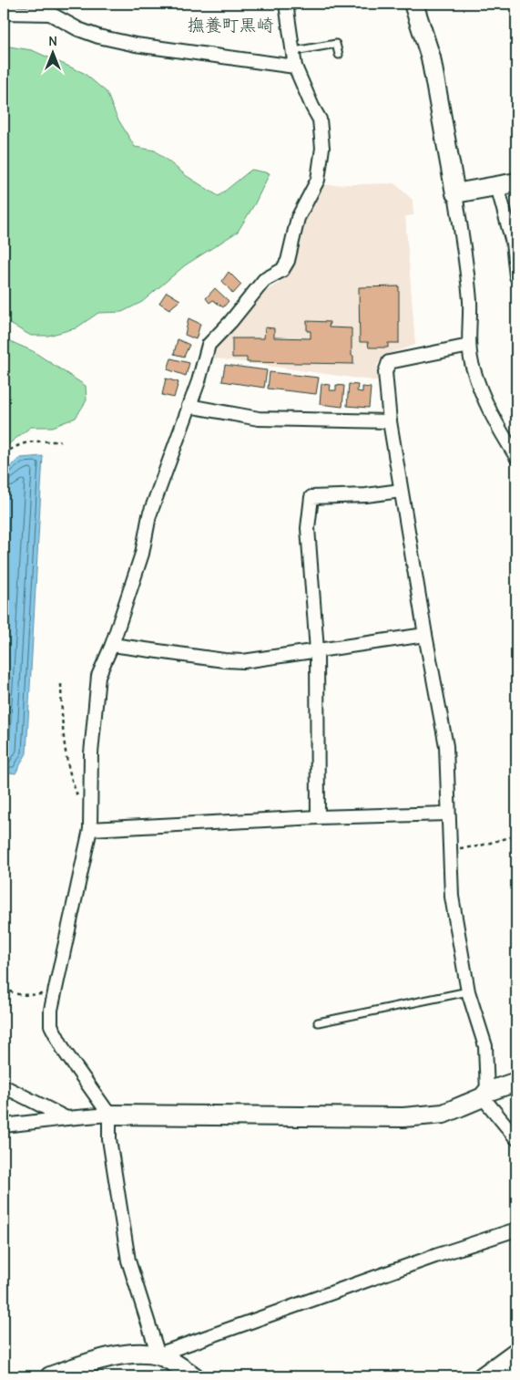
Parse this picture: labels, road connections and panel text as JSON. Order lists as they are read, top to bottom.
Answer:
{
  "districts": ["撫養町黒崎"],
  "north": "top"
}
